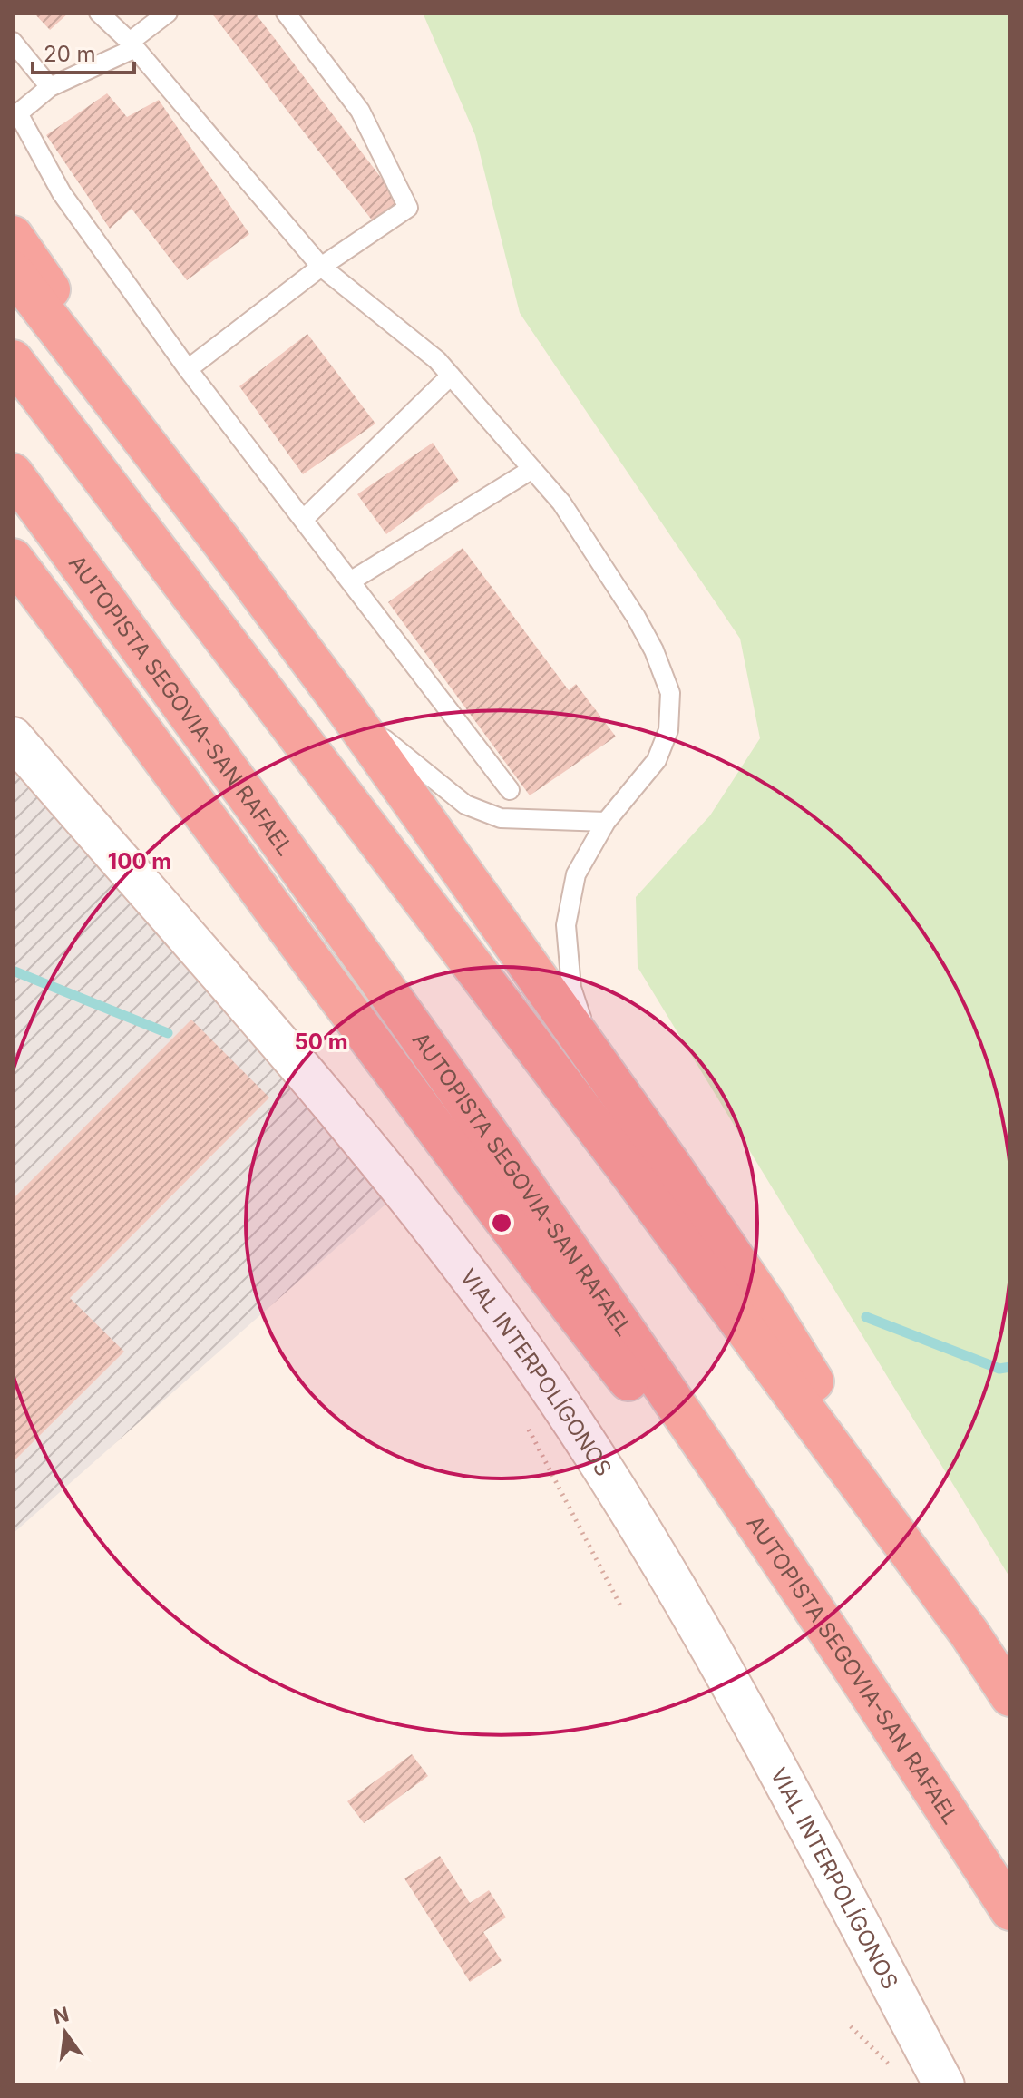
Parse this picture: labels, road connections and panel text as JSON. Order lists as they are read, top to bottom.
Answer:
{
  "streets": {
    "highway": ["AUTOPISTA SEGOVIA-SAN RAFAEL"],
    "main road": ["VIAL INTERPOLÍGONOS"]
  },
  "scale_bar": "20 m",
  "north": "top",
  "rings": ["100 m", "50 m"]
}
